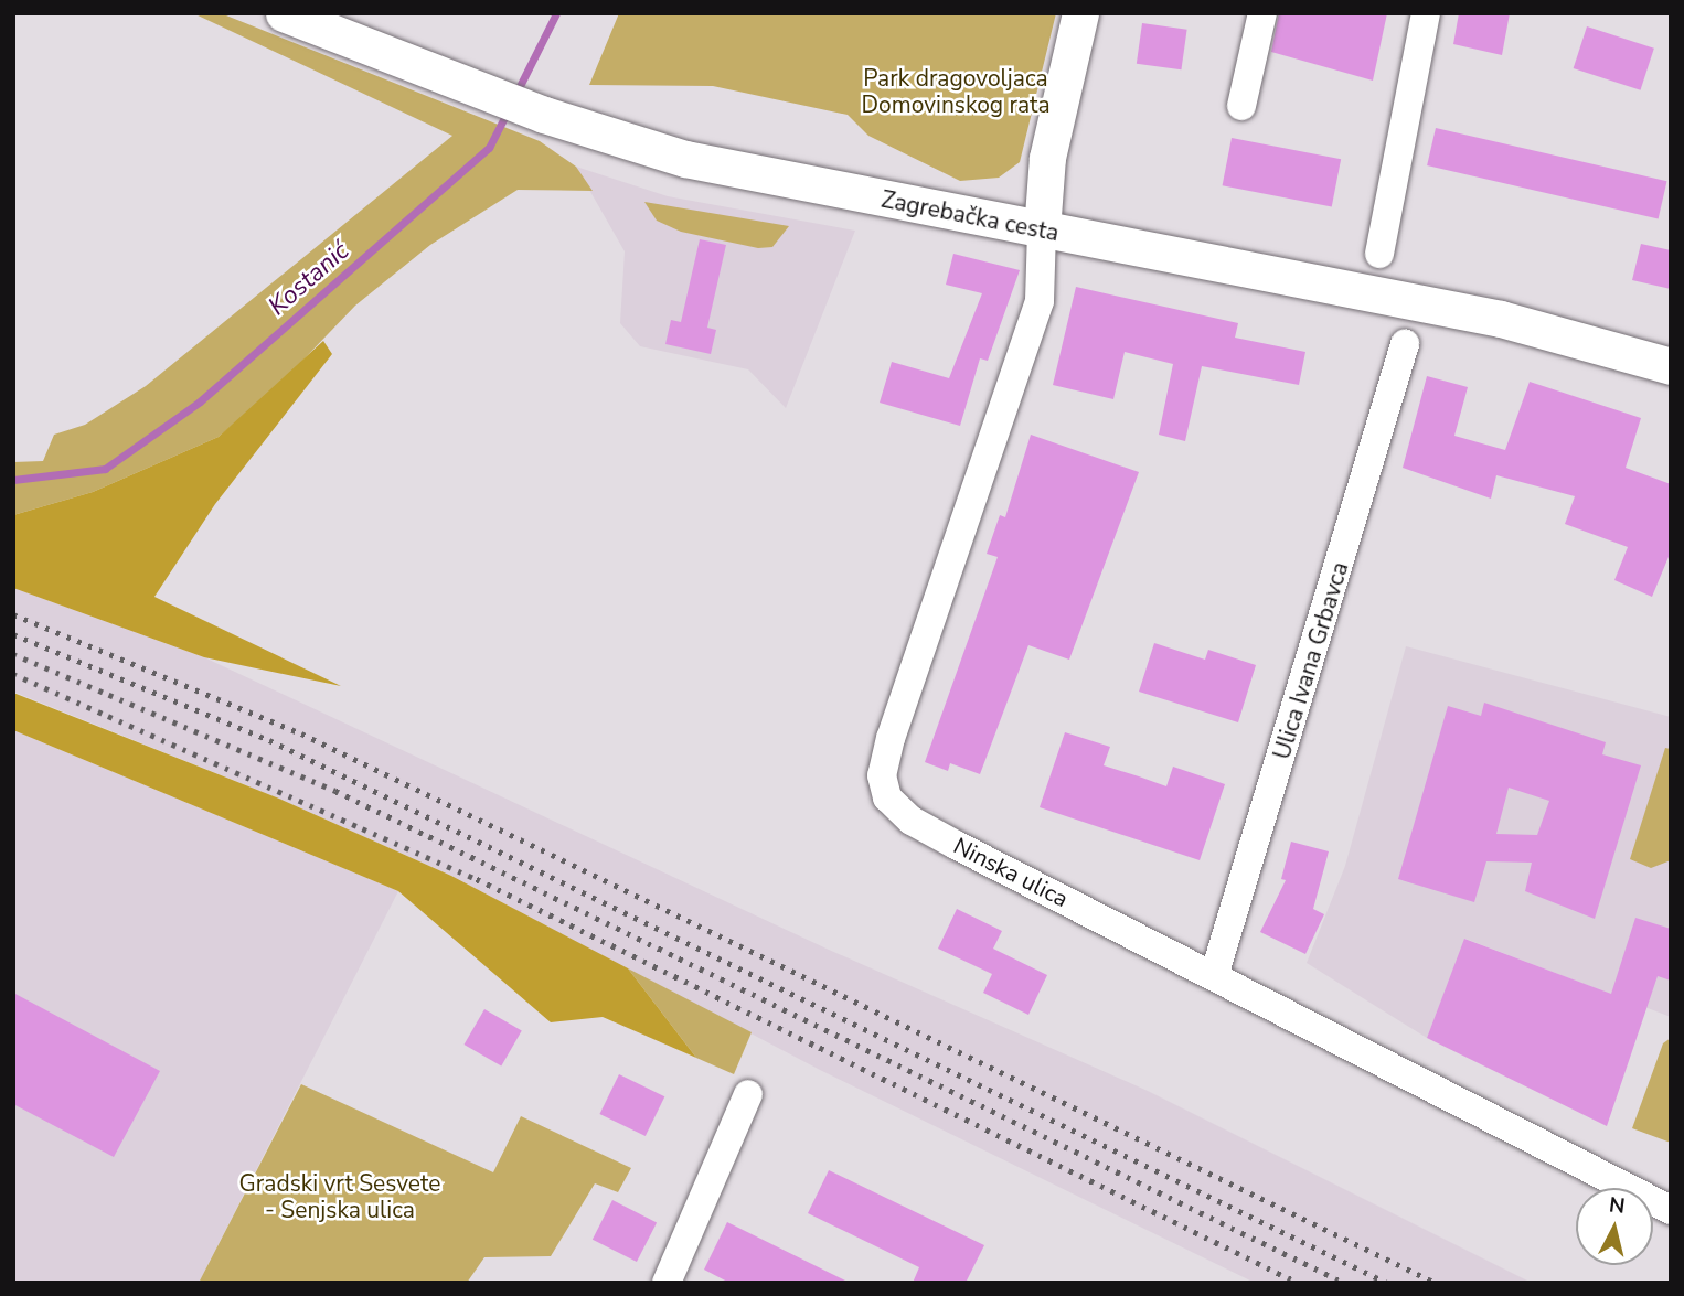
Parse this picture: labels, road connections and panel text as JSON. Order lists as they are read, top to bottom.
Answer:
{
  "streets": {
    "main road": ["Zagrebačka cesta"],
    "street": ["Ulica Ivana Grbavca", "Ninska ulica"]
  },
  "crossings": [
    ["Zagrebačka cesta", "Ninska ulica"],
    ["Ulica Ivana Grbavca", "Ninska ulica"]
  ],
  "water": ["Kostanić"],
  "parks": ["Park dragovoljaca Domovinskog rata", "Gradski vrt Sesvete - Senjska ulica"],
  "north": "top"
}
